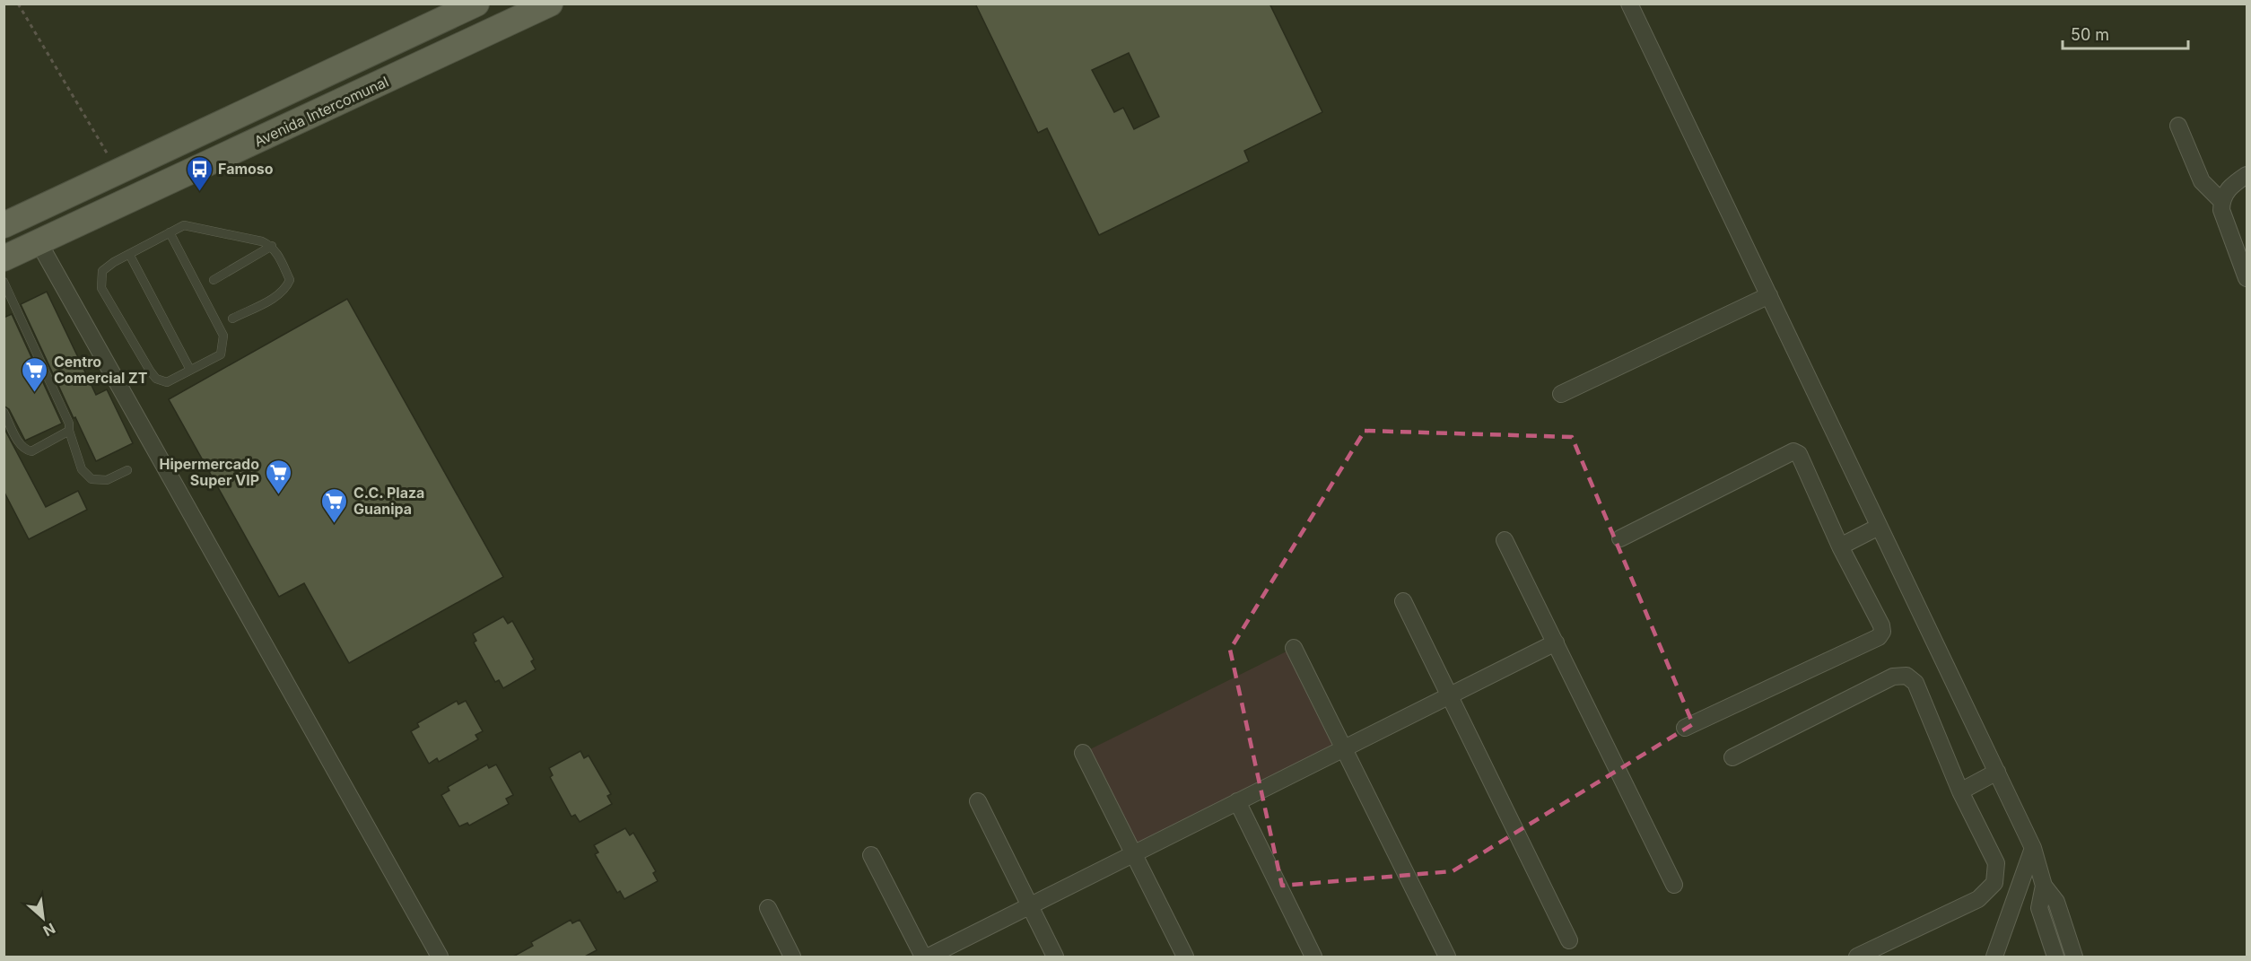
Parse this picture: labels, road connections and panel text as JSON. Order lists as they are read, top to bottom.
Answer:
{
  "streets": {
    "main road": ["Avenida Intercomunal"]
  },
  "places": {
    "bus stop": ["Famoso"],
    "supermarket": ["Centro Comercial ZT", "Hipermercado Super VIP", "C.C. Plaza Guanipa"]
  },
  "scale_bar": "50 m",
  "north": "bottom right"
}
